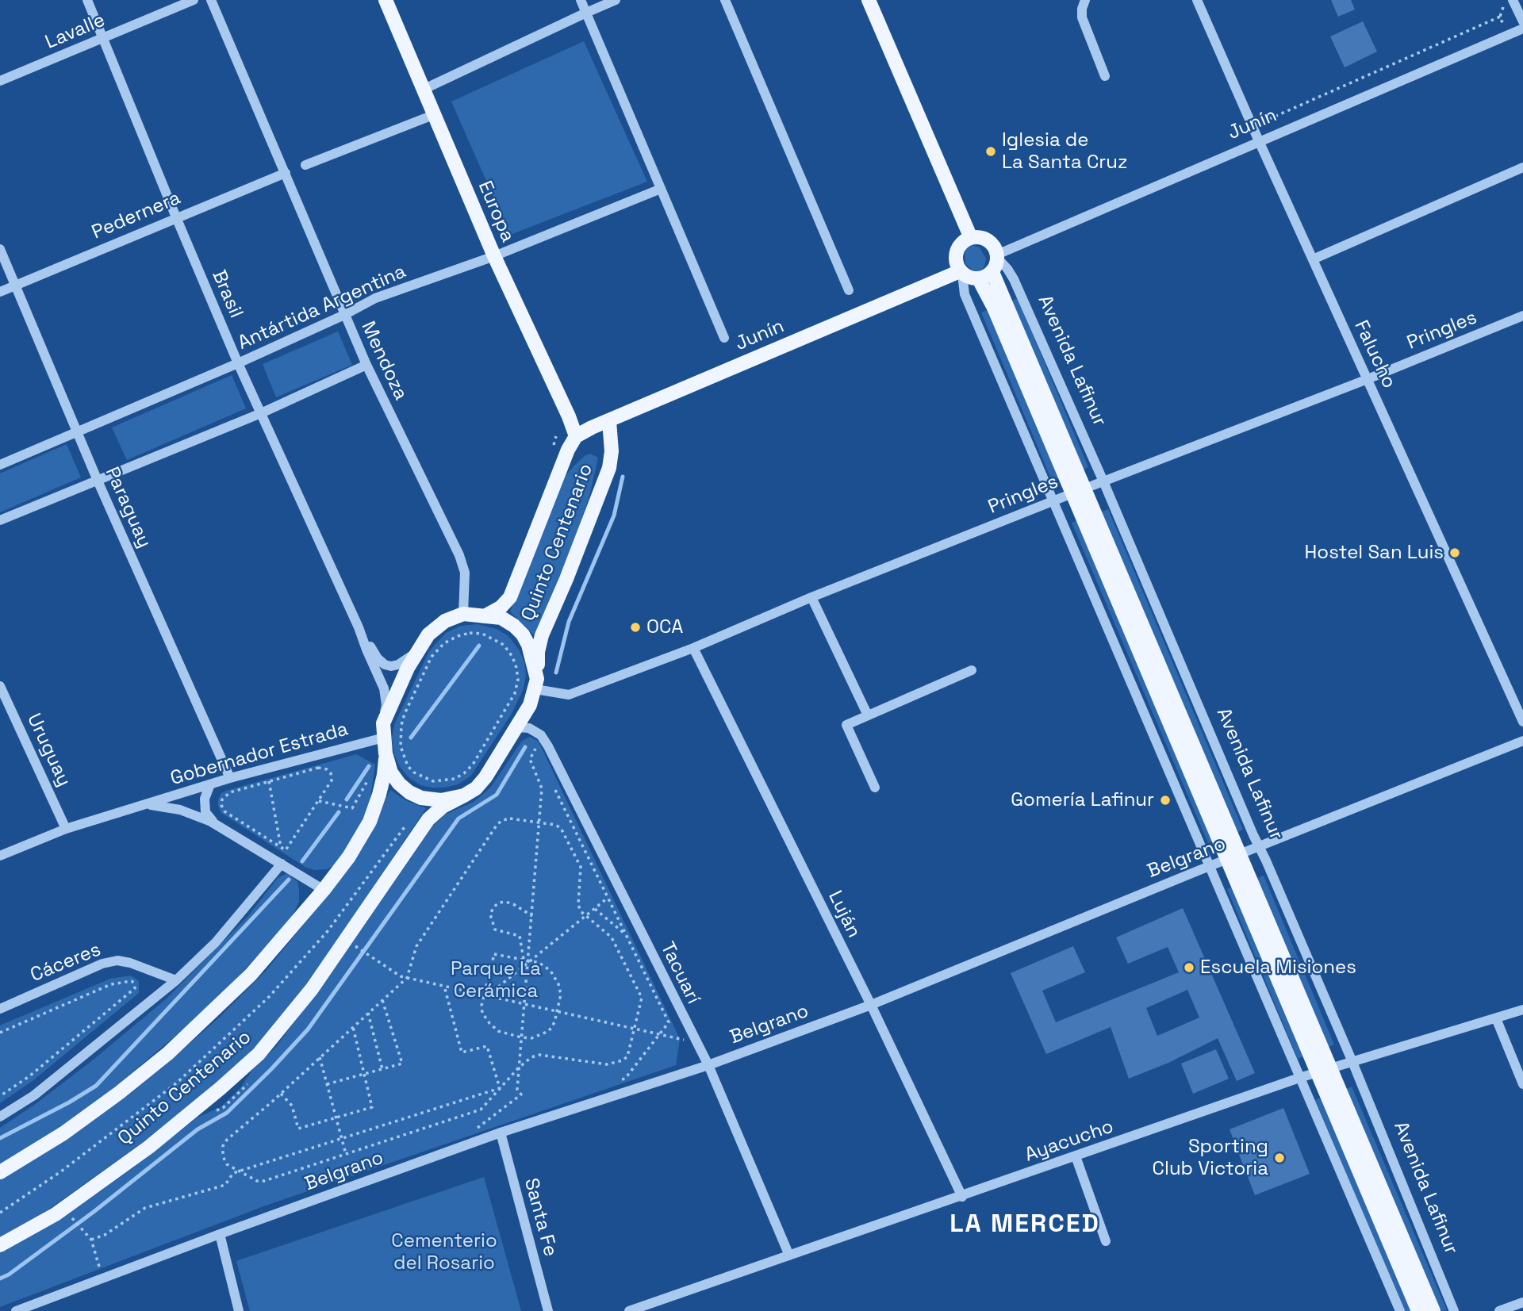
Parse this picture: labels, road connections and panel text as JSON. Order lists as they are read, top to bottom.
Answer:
{
  "streets": {
    "main road": [
      "Junín",
      "Europa",
      "Avenida Lafinur",
      "Quinto Centenario"
    ],
    "street": [
      "Lavalle",
      "Pedernera",
      "Brasil",
      "Antártida Argentina",
      "Pringles",
      "Falucho",
      "Mendoza",
      "Paraguay",
      "Uruguay",
      "Gobernador Estrada",
      "Belgrano",
      "Luján",
      "Cáceres",
      "Tacuarí",
      "Ayacucho",
      "Santa Fe"
    ]
  },
  "crossings": [
    ["Lavalle", "Brasil"],
    ["Junín", "Europa"],
    ["Junín", "Falucho"],
    ["Junín", "Avenida Lafinur"],
    ["Junín", "Quinto Centenario"],
    ["Europa", "Antártida Argentina"],
    ["Europa", "Quinto Centenario"],
    ["Pedernera", "Brasil"],
    ["Pedernera", "Mendoza"],
    ["Pedernera", "Paraguay"],
    ["Brasil", "Antártida Argentina"],
    ["Brasil", "Gobernador Estrada"],
    ["Antártida Argentina", "Mendoza"],
    ["Antártida Argentina", "Paraguay"],
    ["Pringles", "Falucho"],
    ["Pringles", "Avenida Lafinur"],
    ["Pringles", "Quinto Centenario"],
    ["Pringles", "Luján"],
    ["Avenida Lafinur", "Belgrano"],
    ["Avenida Lafinur", "Ayacucho"],
    ["Paraguay", "Gobernador Estrada"],
    ["Quinto Centenario", "Gobernador Estrada"],
    ["Quinto Centenario", "Tacuarí"],
    ["Uruguay", "Gobernador Estrada"],
    ["Belgrano", "Luján"],
    ["Belgrano", "Tacuarí"],
    ["Belgrano", "Santa Fe"],
    ["Luján", "Ayacucho"],
    ["Tacuarí", "Ayacucho"]
  ],
  "districts": ["LA MERCED"],
  "parks": ["Parque La Cerámica", "Cementerio del Rosario"],
  "places": [
    "Iglesia de La Santa Cruz",
    "Hostel San Luis",
    "OCA",
    "Gomería Lafinur",
    "Escuela Misiones",
    "Sporting Club Victoria"
  ]
}
